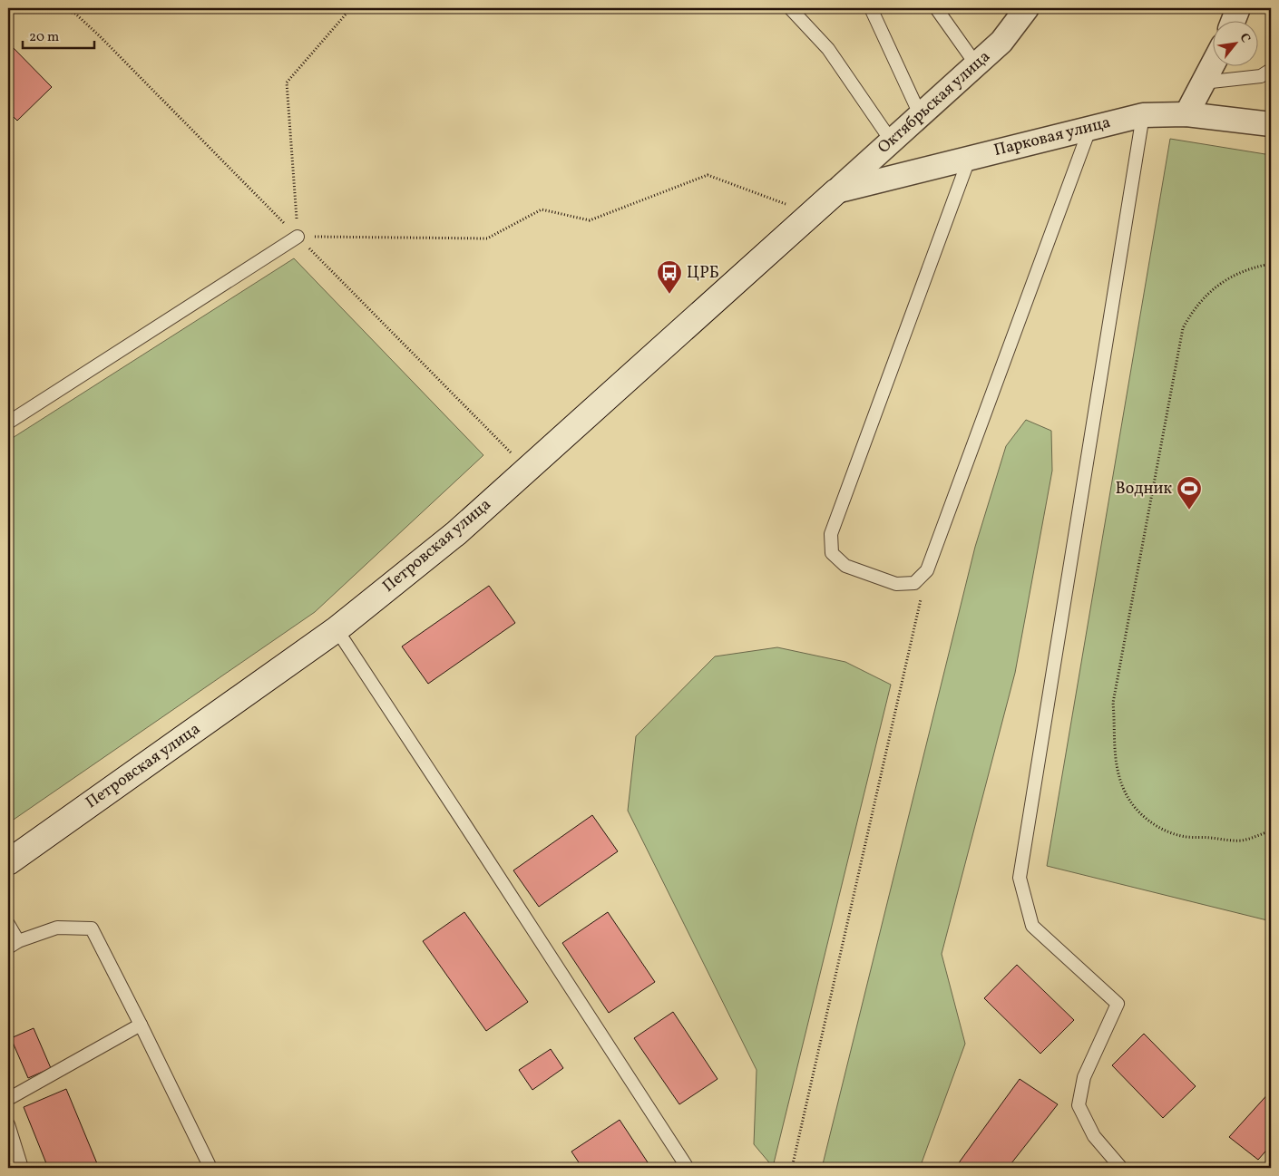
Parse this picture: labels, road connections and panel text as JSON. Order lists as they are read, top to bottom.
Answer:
{
  "streets": {
    "street": ["Октябрьская улица", "Парковая улица", "Петровская улица"]
  },
  "crossings": [
    ["Октябрьская улица", "Парковая улица"],
    ["Октябрьская улица", "Петровская улица"],
    ["Парковая улица", "Петровская улица"]
  ],
  "places": {
    "bus stop": ["ЦРБ"],
    "sports": ["Водник"]
  },
  "scale_bar": "20 m",
  "north": "top right"
}
